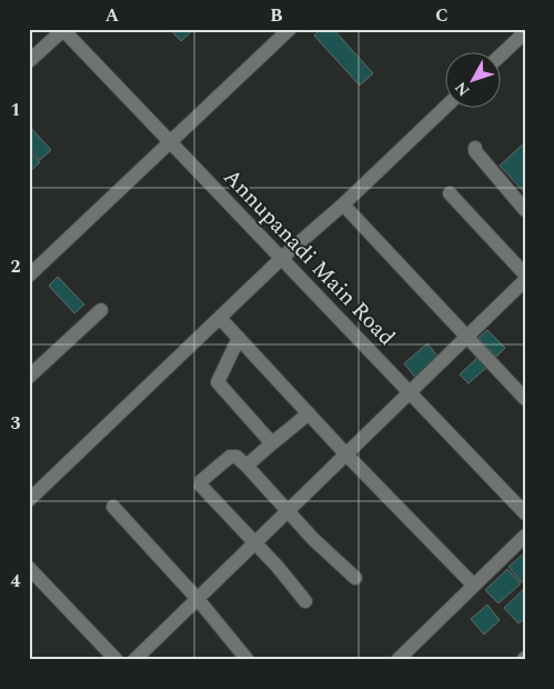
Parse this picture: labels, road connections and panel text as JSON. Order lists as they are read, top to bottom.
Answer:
{
  "streets": {
    "street": ["Annupanadi Main Road"]
  },
  "north": "bottom left",
  "grid": {
    "columns": ["A", "B", "C"],
    "rows": [
      "1",
      "2",
      "3",
      "4"
    ]
  }
}
